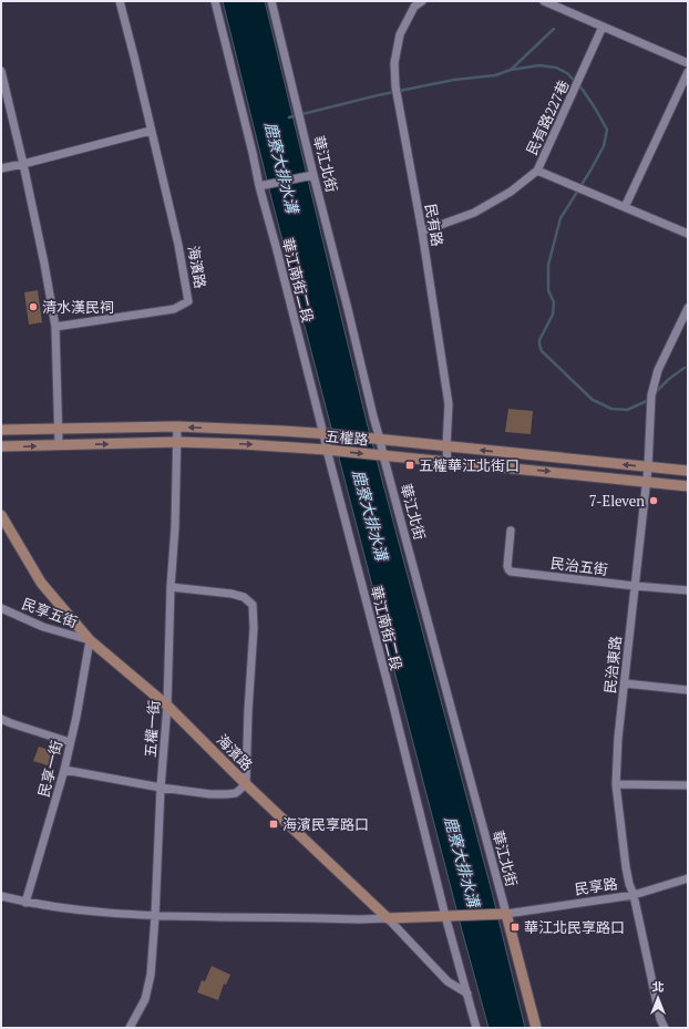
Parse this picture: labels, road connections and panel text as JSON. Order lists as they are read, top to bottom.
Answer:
{
  "streets": {
    "street": [
      "民有路227巷",
      "華江北街",
      "民有路",
      "海濱路",
      "華江南街二段",
      "五權路",
      "民治五街",
      "民享五街",
      "民治東路",
      "五權一街",
      "民享一街",
      "民享路"
    ]
  },
  "crossings": [
    ["民有路227巷", "民有路"],
    ["華江北街", "五權路"],
    ["華江北街", "民享路"],
    ["民有路", "五權路"],
    ["海濱路", "華江南街二段"],
    ["海濱路", "民享五街"],
    ["海濱路", "五權一街"],
    ["海濱路", "民享一街"],
    ["華江南街二段", "五權路"],
    ["五權路", "民治東路"],
    ["五權路", "五權一街"],
    ["民治五街", "民治東路"],
    ["民享五街", "民享一街"],
    ["民治東路", "民享路"]
  ],
  "water": ["鹿寮大排水溝"],
  "places": {
    "other": ["清水漢民祠", "7-Eleven"],
    "transit": ["五權華江北街口", "海濱民享路口", "華江北民享路口"]
  },
  "north": "top"
}
